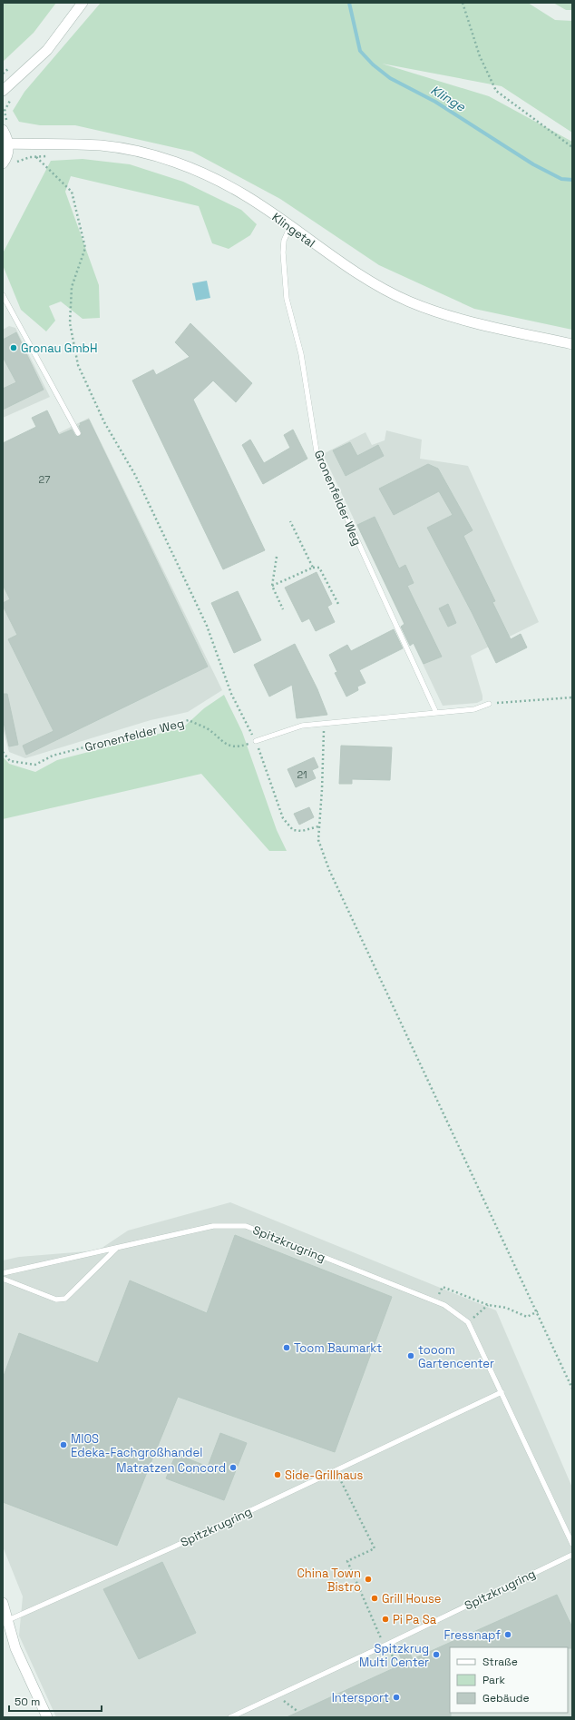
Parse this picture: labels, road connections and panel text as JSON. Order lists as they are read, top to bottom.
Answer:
{
  "streets": {
    "street": ["Klingetal"],
    "lane": ["Gronenfelder Weg", "Spitzkrugring"]
  },
  "crossings": [
    ["Klingetal", "Gronenfelder Weg"]
  ],
  "water": ["Klinge"],
  "places": [
    "Gronau GmbH",
    "Toom Baumarkt",
    "tooom Gartencenter",
    "MIOS Edeka-Fachgroßhandel",
    "Matratzen Concord",
    "Side-Grillhaus",
    "China Town Bistro",
    "Grill House",
    "Pi Pa Sa",
    "Fressnapf",
    "Spitzkrug Multi Center",
    "Intersport"
  ],
  "house_numbers": ["27", "21"],
  "legend": ["Straße", "Park", "Gebäude"],
  "scale_bar": "50 m"
}
